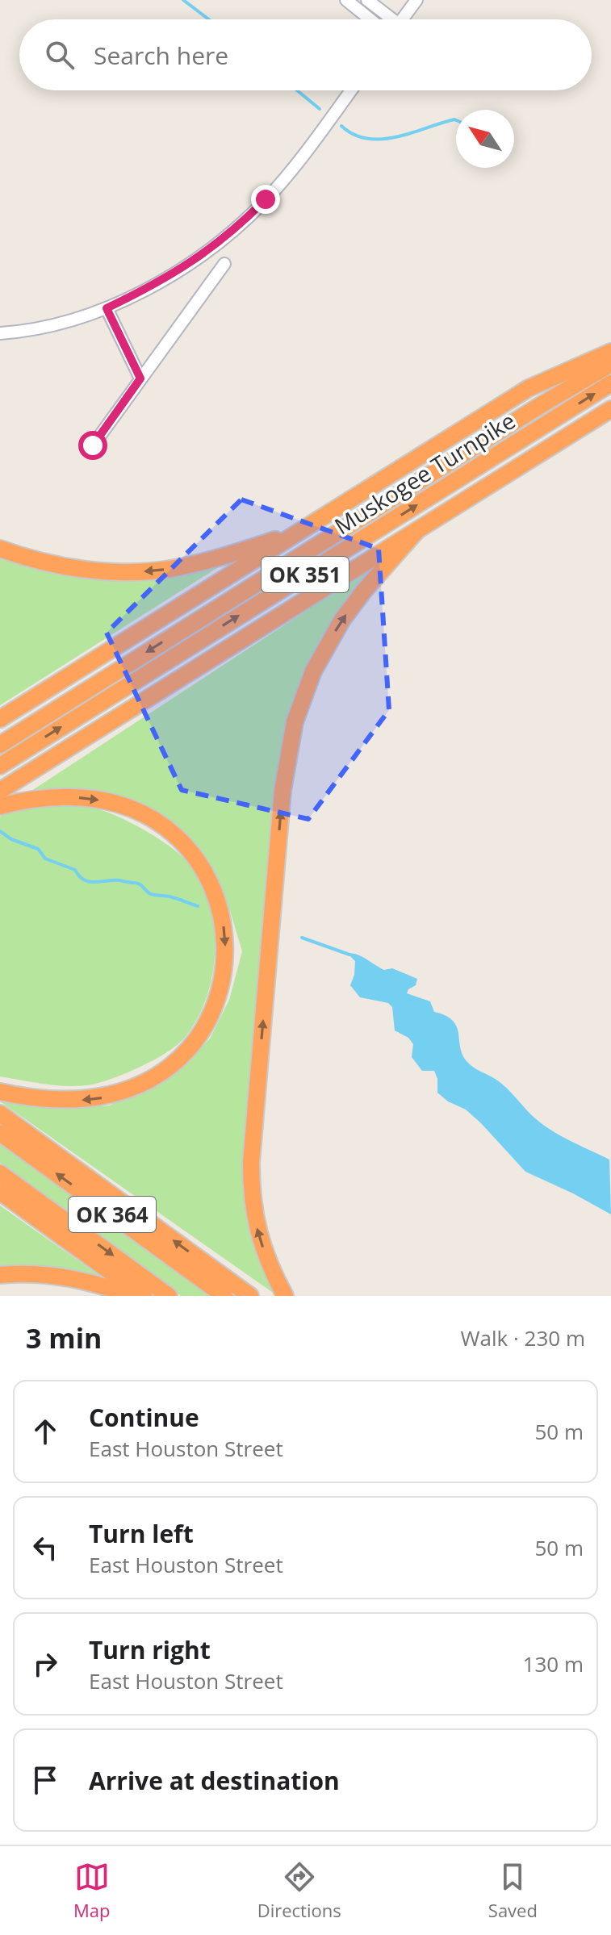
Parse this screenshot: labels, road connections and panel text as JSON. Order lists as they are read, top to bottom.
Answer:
{
  "streets": {
    "highway": ["Muskogee Turnpike", "OK 351", "OK 364"]
  },
  "north": "top left",
  "page": {
    "search": "Search here",
    "heading": ["3 min", "Walk · 230 m"],
    "list": [
      ["Continue", "East Houston Street", "50 m"],
      ["Turn left", "East Houston Street", "50 m"],
      ["Turn right", "East Houston Street", "130 m"],
      "Arrive at destination"
    ],
    "nav": ["Map", "Directions", "Saved"]
  }
}
